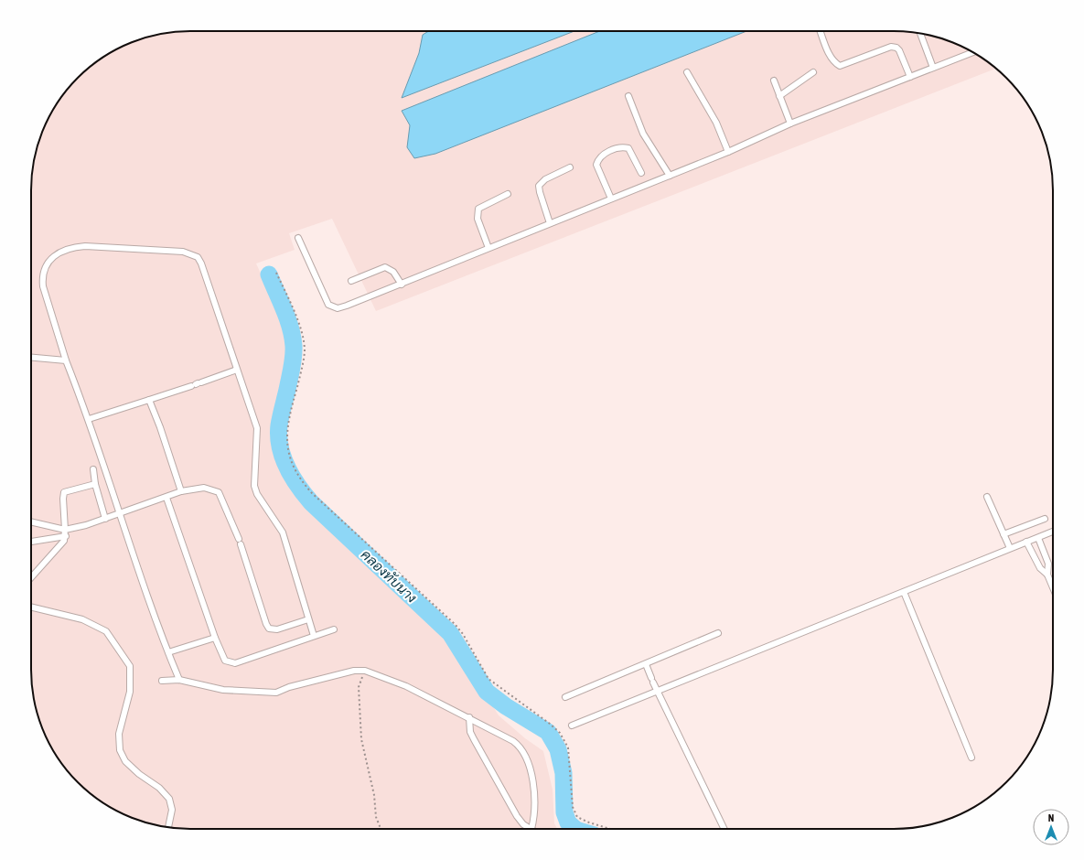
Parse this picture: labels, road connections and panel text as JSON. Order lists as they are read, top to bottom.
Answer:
{
  "water": ["คลองทับนาง"],
  "north": "top"
}
